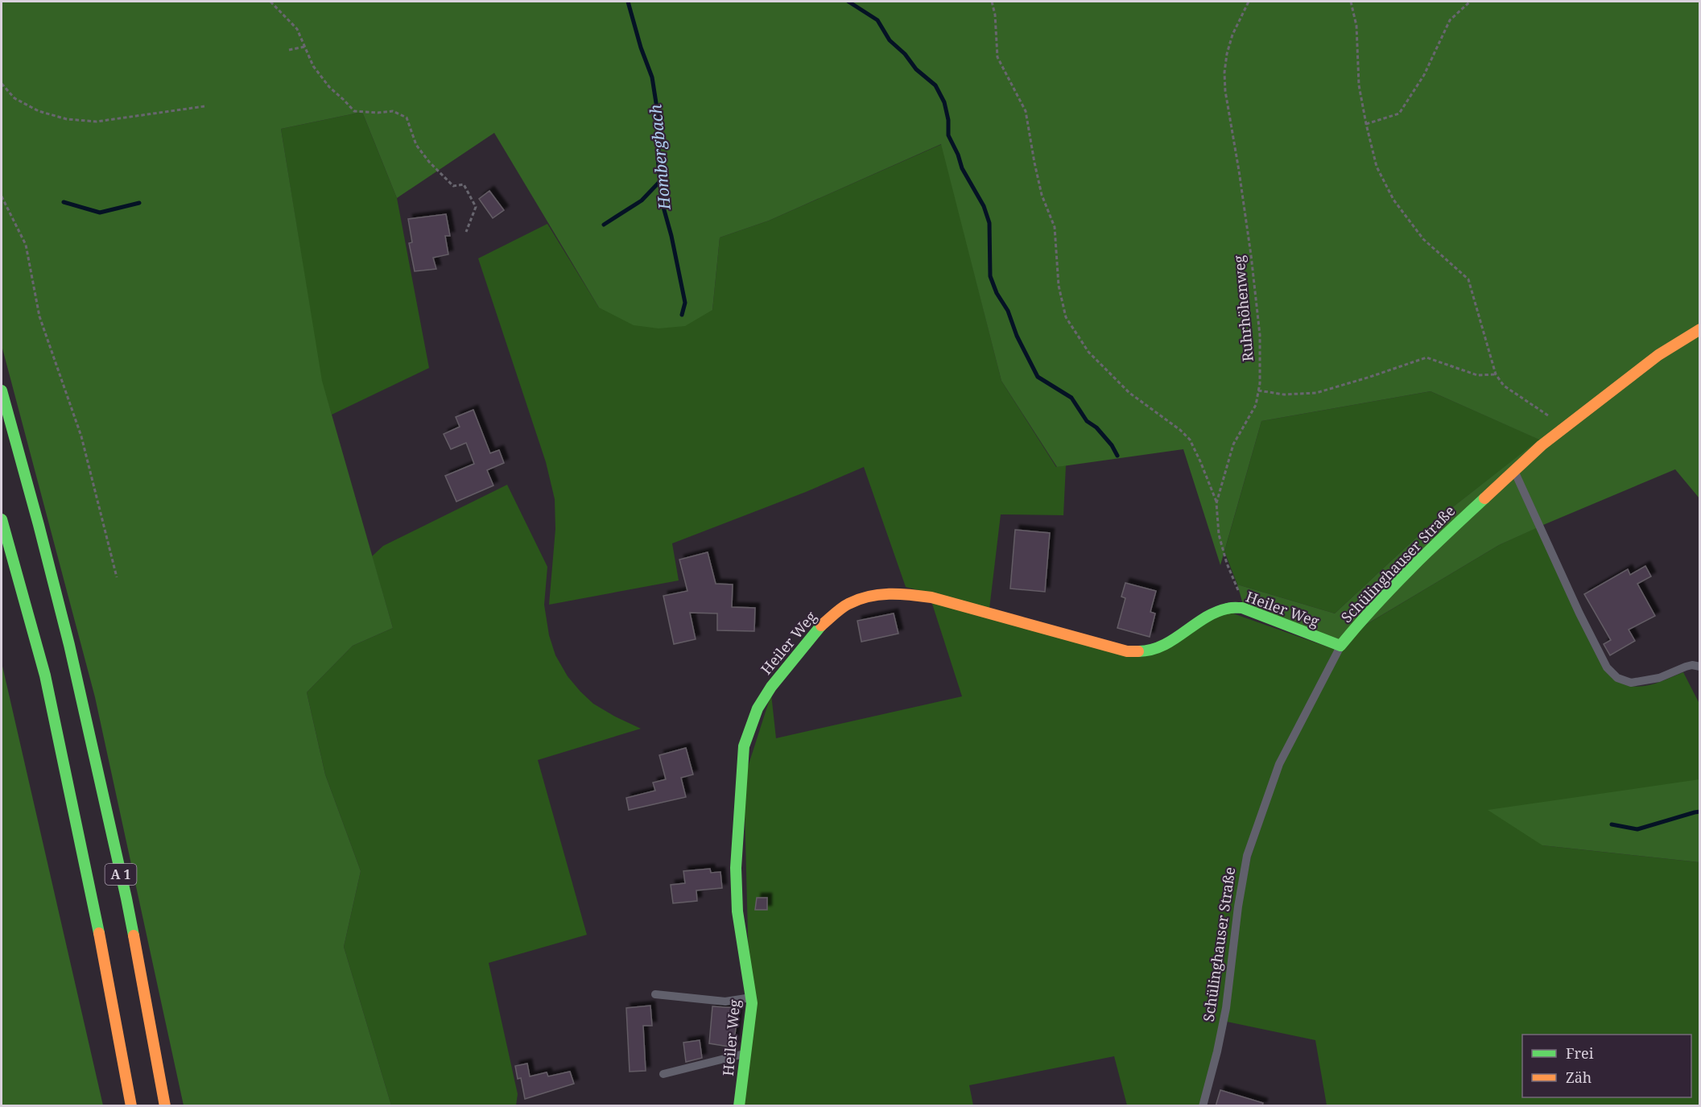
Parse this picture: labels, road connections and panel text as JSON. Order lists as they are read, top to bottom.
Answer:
{
  "streets": {
    "main road": ["Schülinghauser Straße", "Heiler Weg", "A 1"],
    "path": ["Ruhrhöhenweg"]
  },
  "crossings": [
    ["Ruhrhöhenweg", "Heiler Weg"],
    ["Schülinghauser Straße", "Heiler Weg"]
  ],
  "water": ["Hombergbach"],
  "legend": ["Frei", "Zäh"]
}
